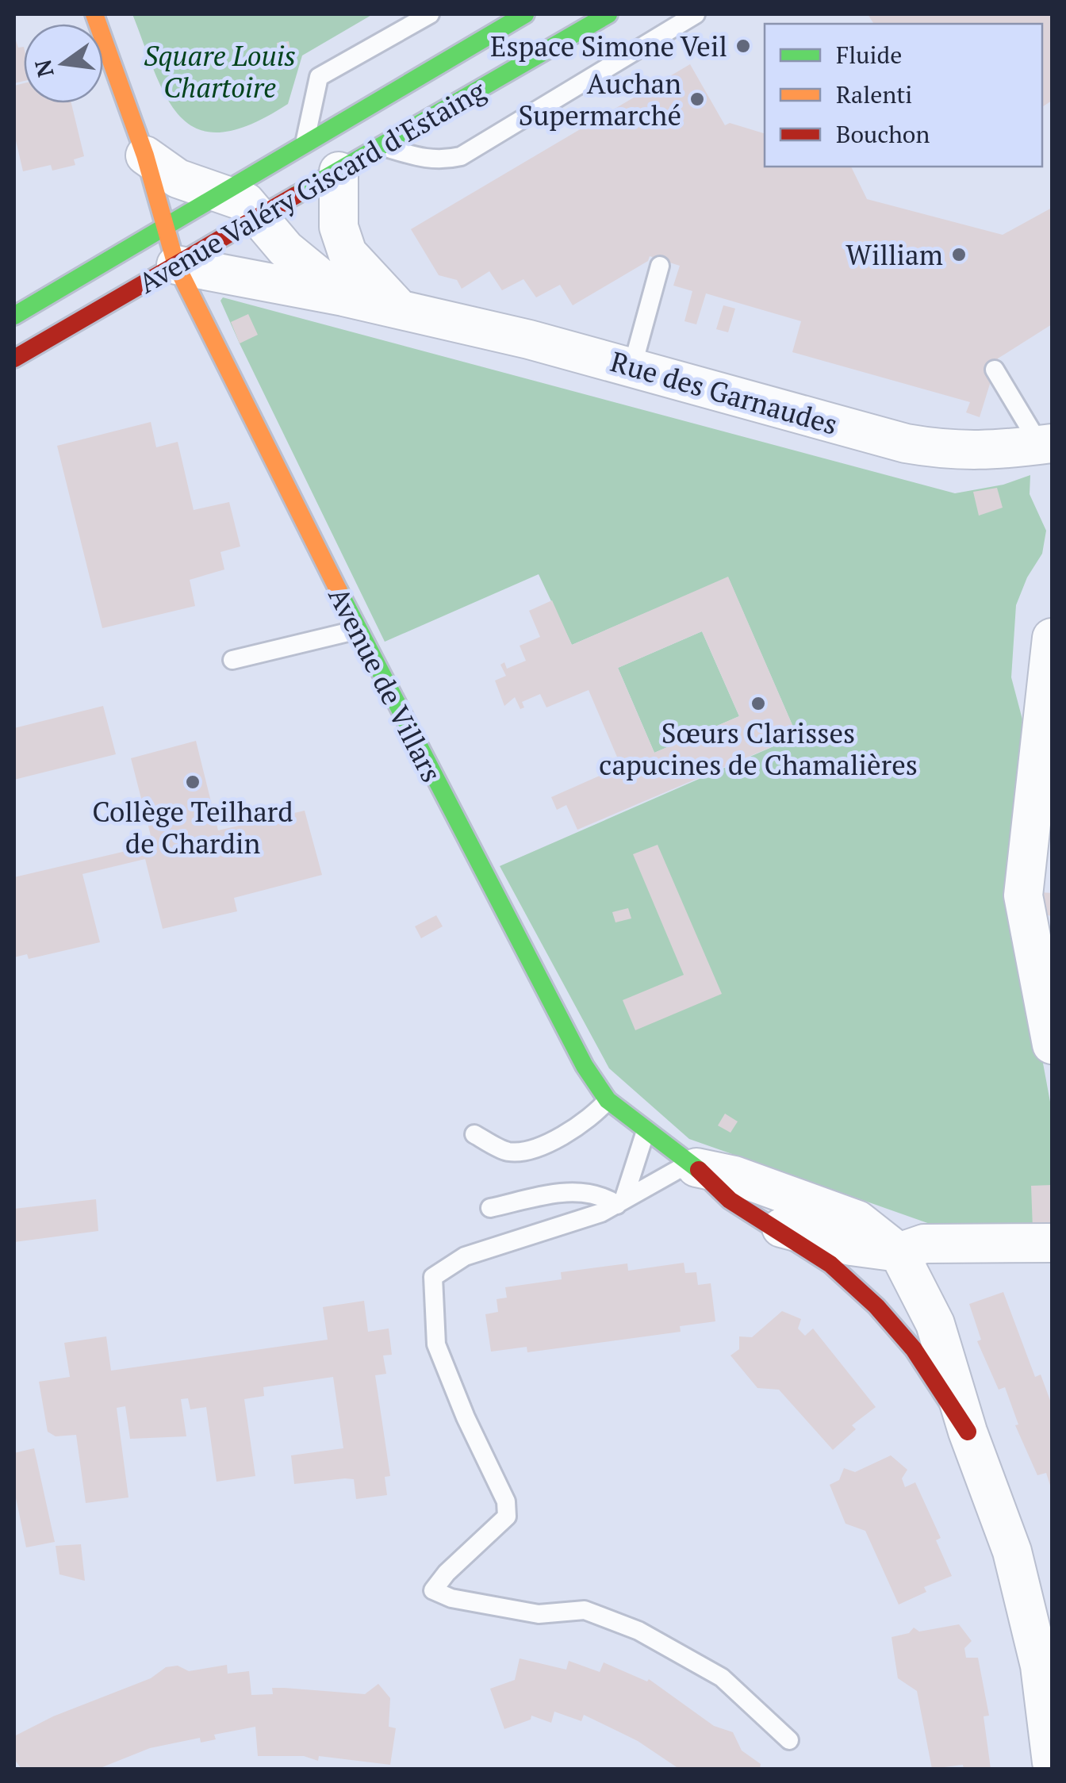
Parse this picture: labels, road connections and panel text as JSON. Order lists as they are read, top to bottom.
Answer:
{
  "streets": {
    "street": ["Avenue Valéry Giscard d'Estaing", "Rue des Garnaudes", "Avenue de Villars"]
  },
  "crossings": [
    ["Avenue Valéry Giscard d'Estaing", "Rue des Garnaudes"],
    ["Avenue Valéry Giscard d'Estaing", "Avenue de Villars"],
    ["Rue des Garnaudes", "Avenue de Villars"]
  ],
  "parks": ["Square Louis Chartoire"],
  "places": [
    "Espace Simone Veil",
    "Auchan Supermarché",
    "William",
    "Sœurs Clarisses capucines de Chamalières",
    "Collège Teilhard de Chardin"
  ],
  "legend": ["Fluide", "Ralenti", "Bouchon"],
  "north": "left"
}
